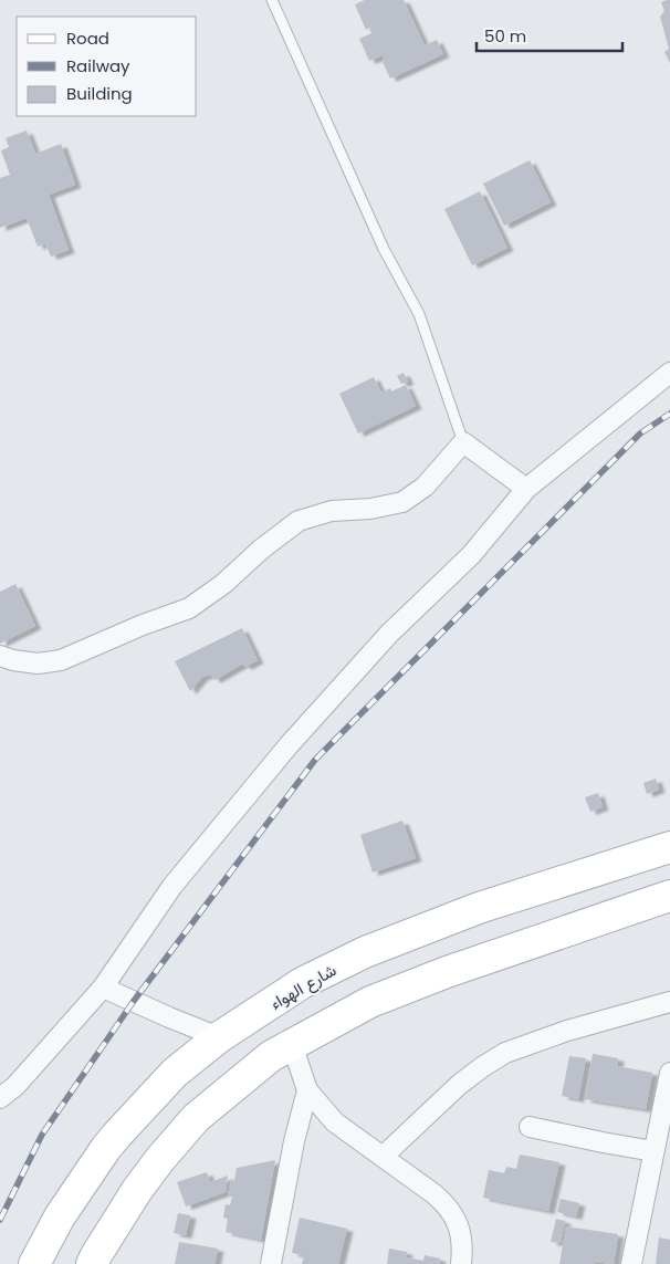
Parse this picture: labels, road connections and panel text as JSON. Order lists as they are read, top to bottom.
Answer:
{
  "streets": {
    "main road": ["شارع الهواء"]
  },
  "legend": ["Road", "Railway", "Building"],
  "scale_bar": "50 m"
}
